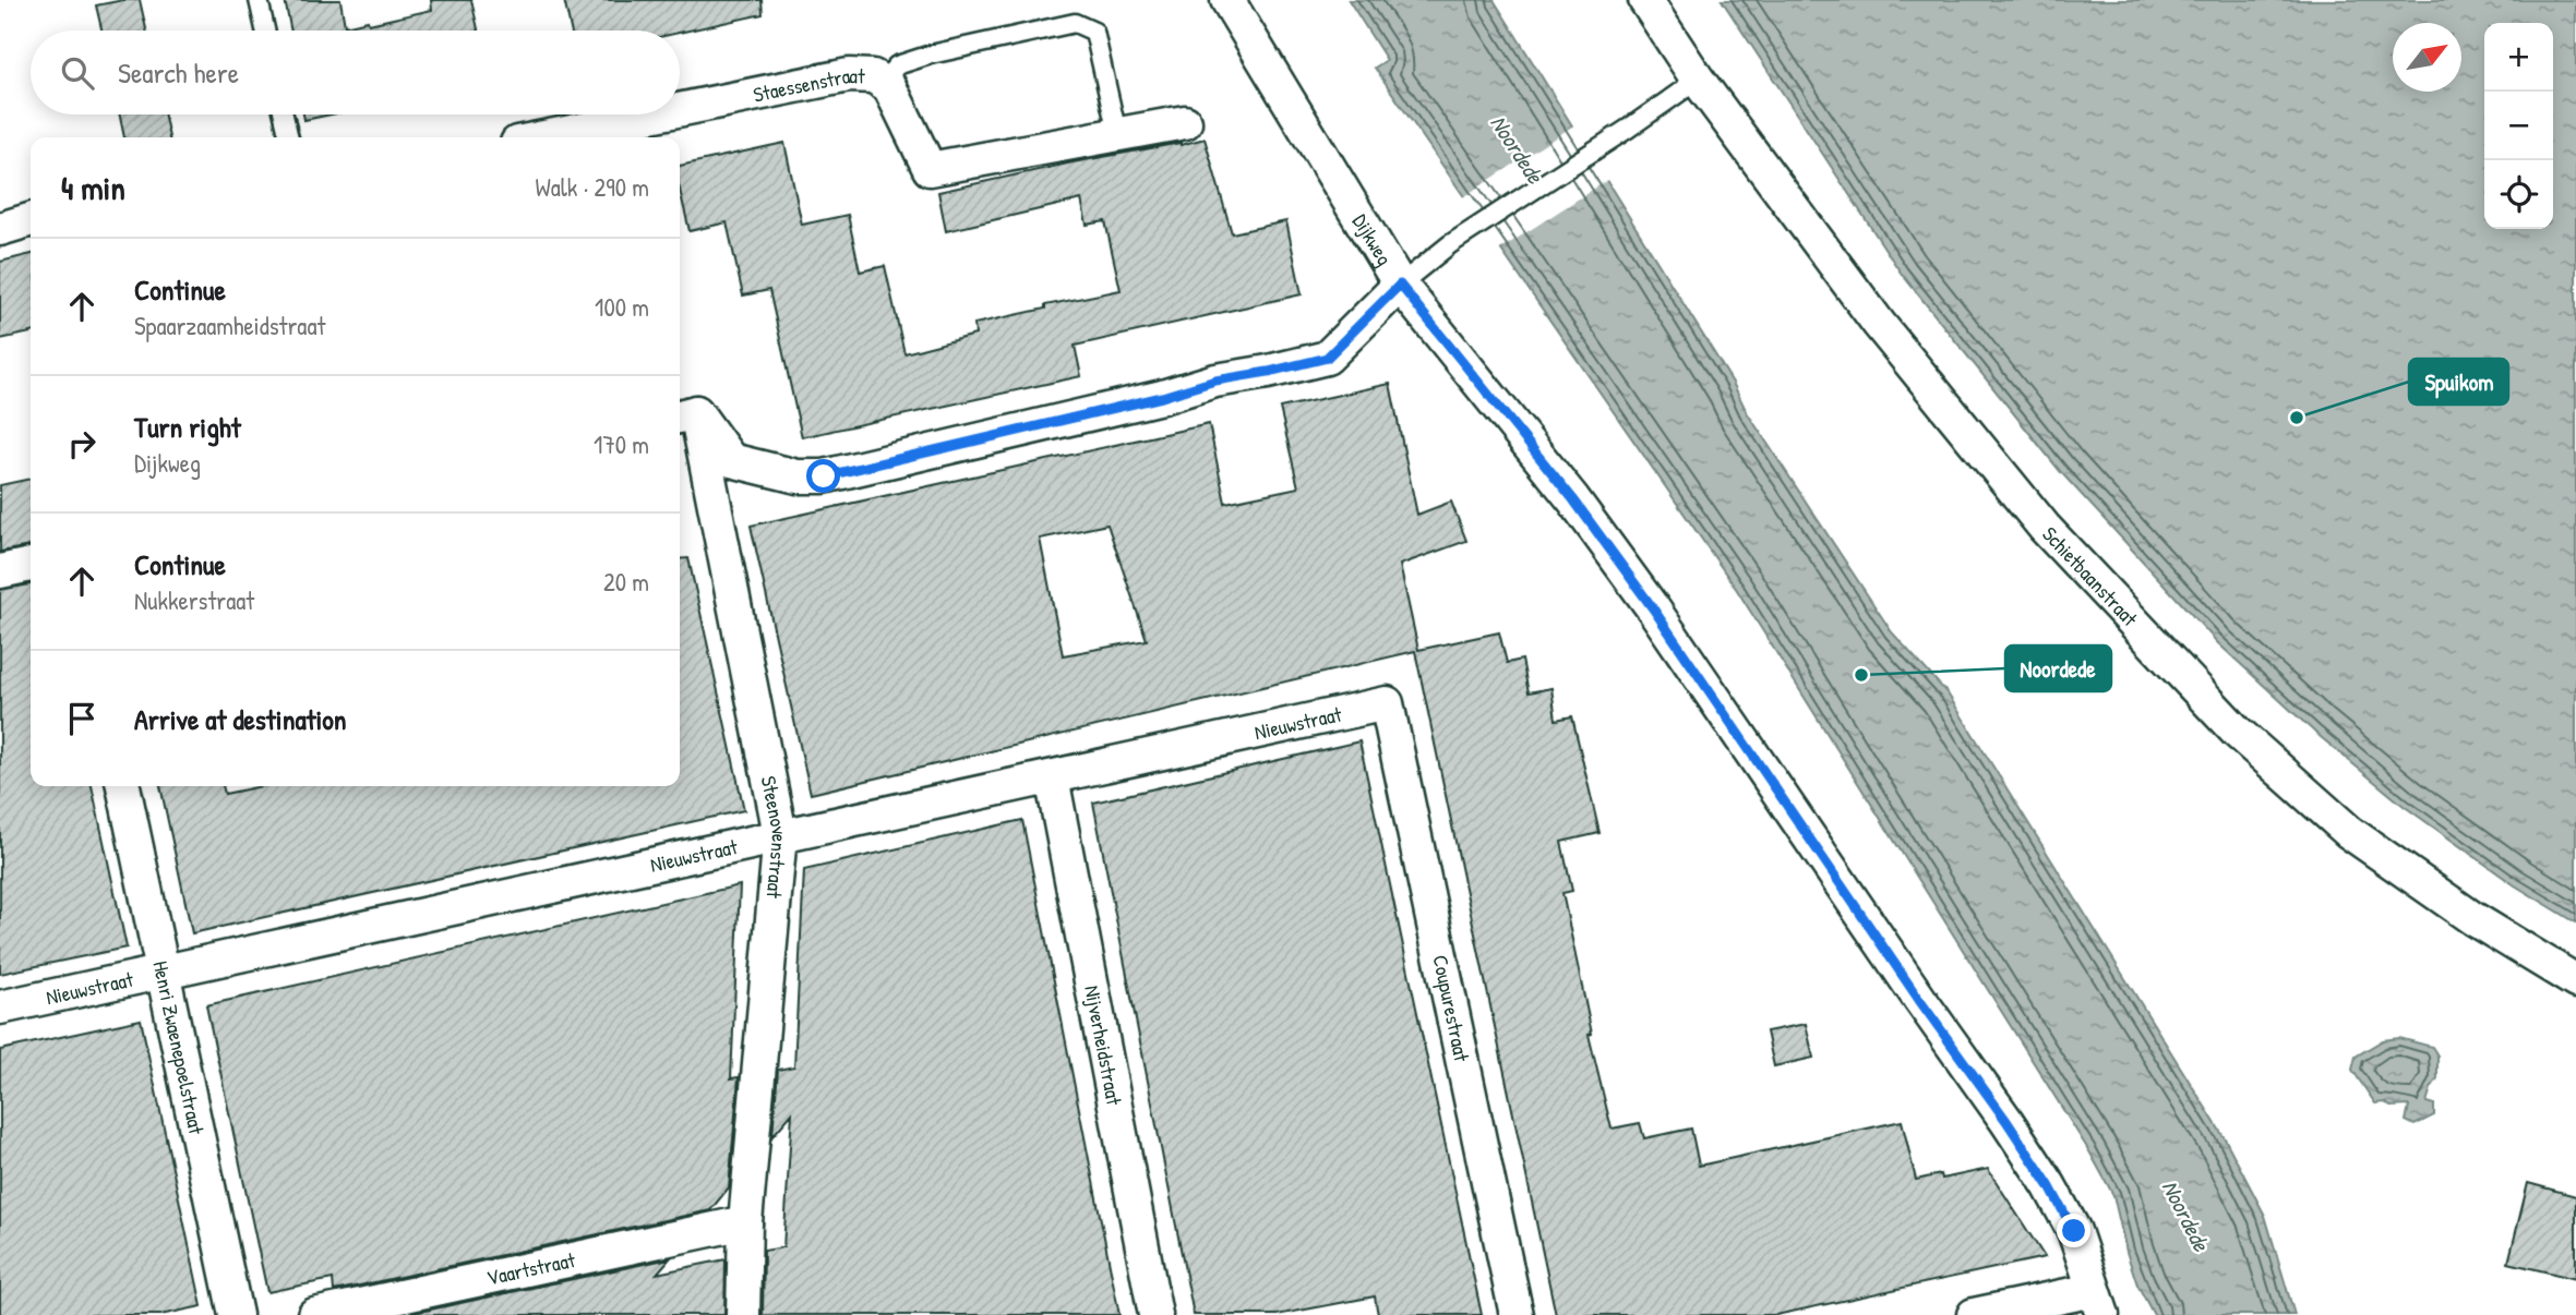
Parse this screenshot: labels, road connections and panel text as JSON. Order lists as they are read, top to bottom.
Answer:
{
  "streets": {
    "street": [
      "Staessenstraat",
      "Dijkweg",
      "Schietbaanstraat",
      "Nieuwstraat",
      "Steenovenstraat",
      "Coupurestraat",
      "Nijverheidstraat",
      "Henri Zwaenepoelstraat",
      "Vaartstraat"
    ]
  },
  "crossings": [
    ["Nieuwstraat", "Steenovenstraat"],
    ["Nieuwstraat", "Coupurestraat"],
    ["Nieuwstraat", "Nijverheidstraat"],
    ["Nieuwstraat", "Henri Zwaenepoelstraat"],
    ["Steenovenstraat", "Vaartstraat"]
  ],
  "water": ["Noordede"],
  "places": ["Spuikom", "Noordede"],
  "north": "top right",
  "page": {
    "map_buttons": ["+", "−"],
    "search": "Search here",
    "heading": ["4 min", "Walk · 290 m"],
    "list": [
      ["Continue", "Spaarzaamheidstraat", "100 m"],
      ["Turn right", "Dijkweg", "170 m"],
      ["Continue", "Nukkerstraat", "20 m"],
      "Arrive at destination"
    ]
  }
}
